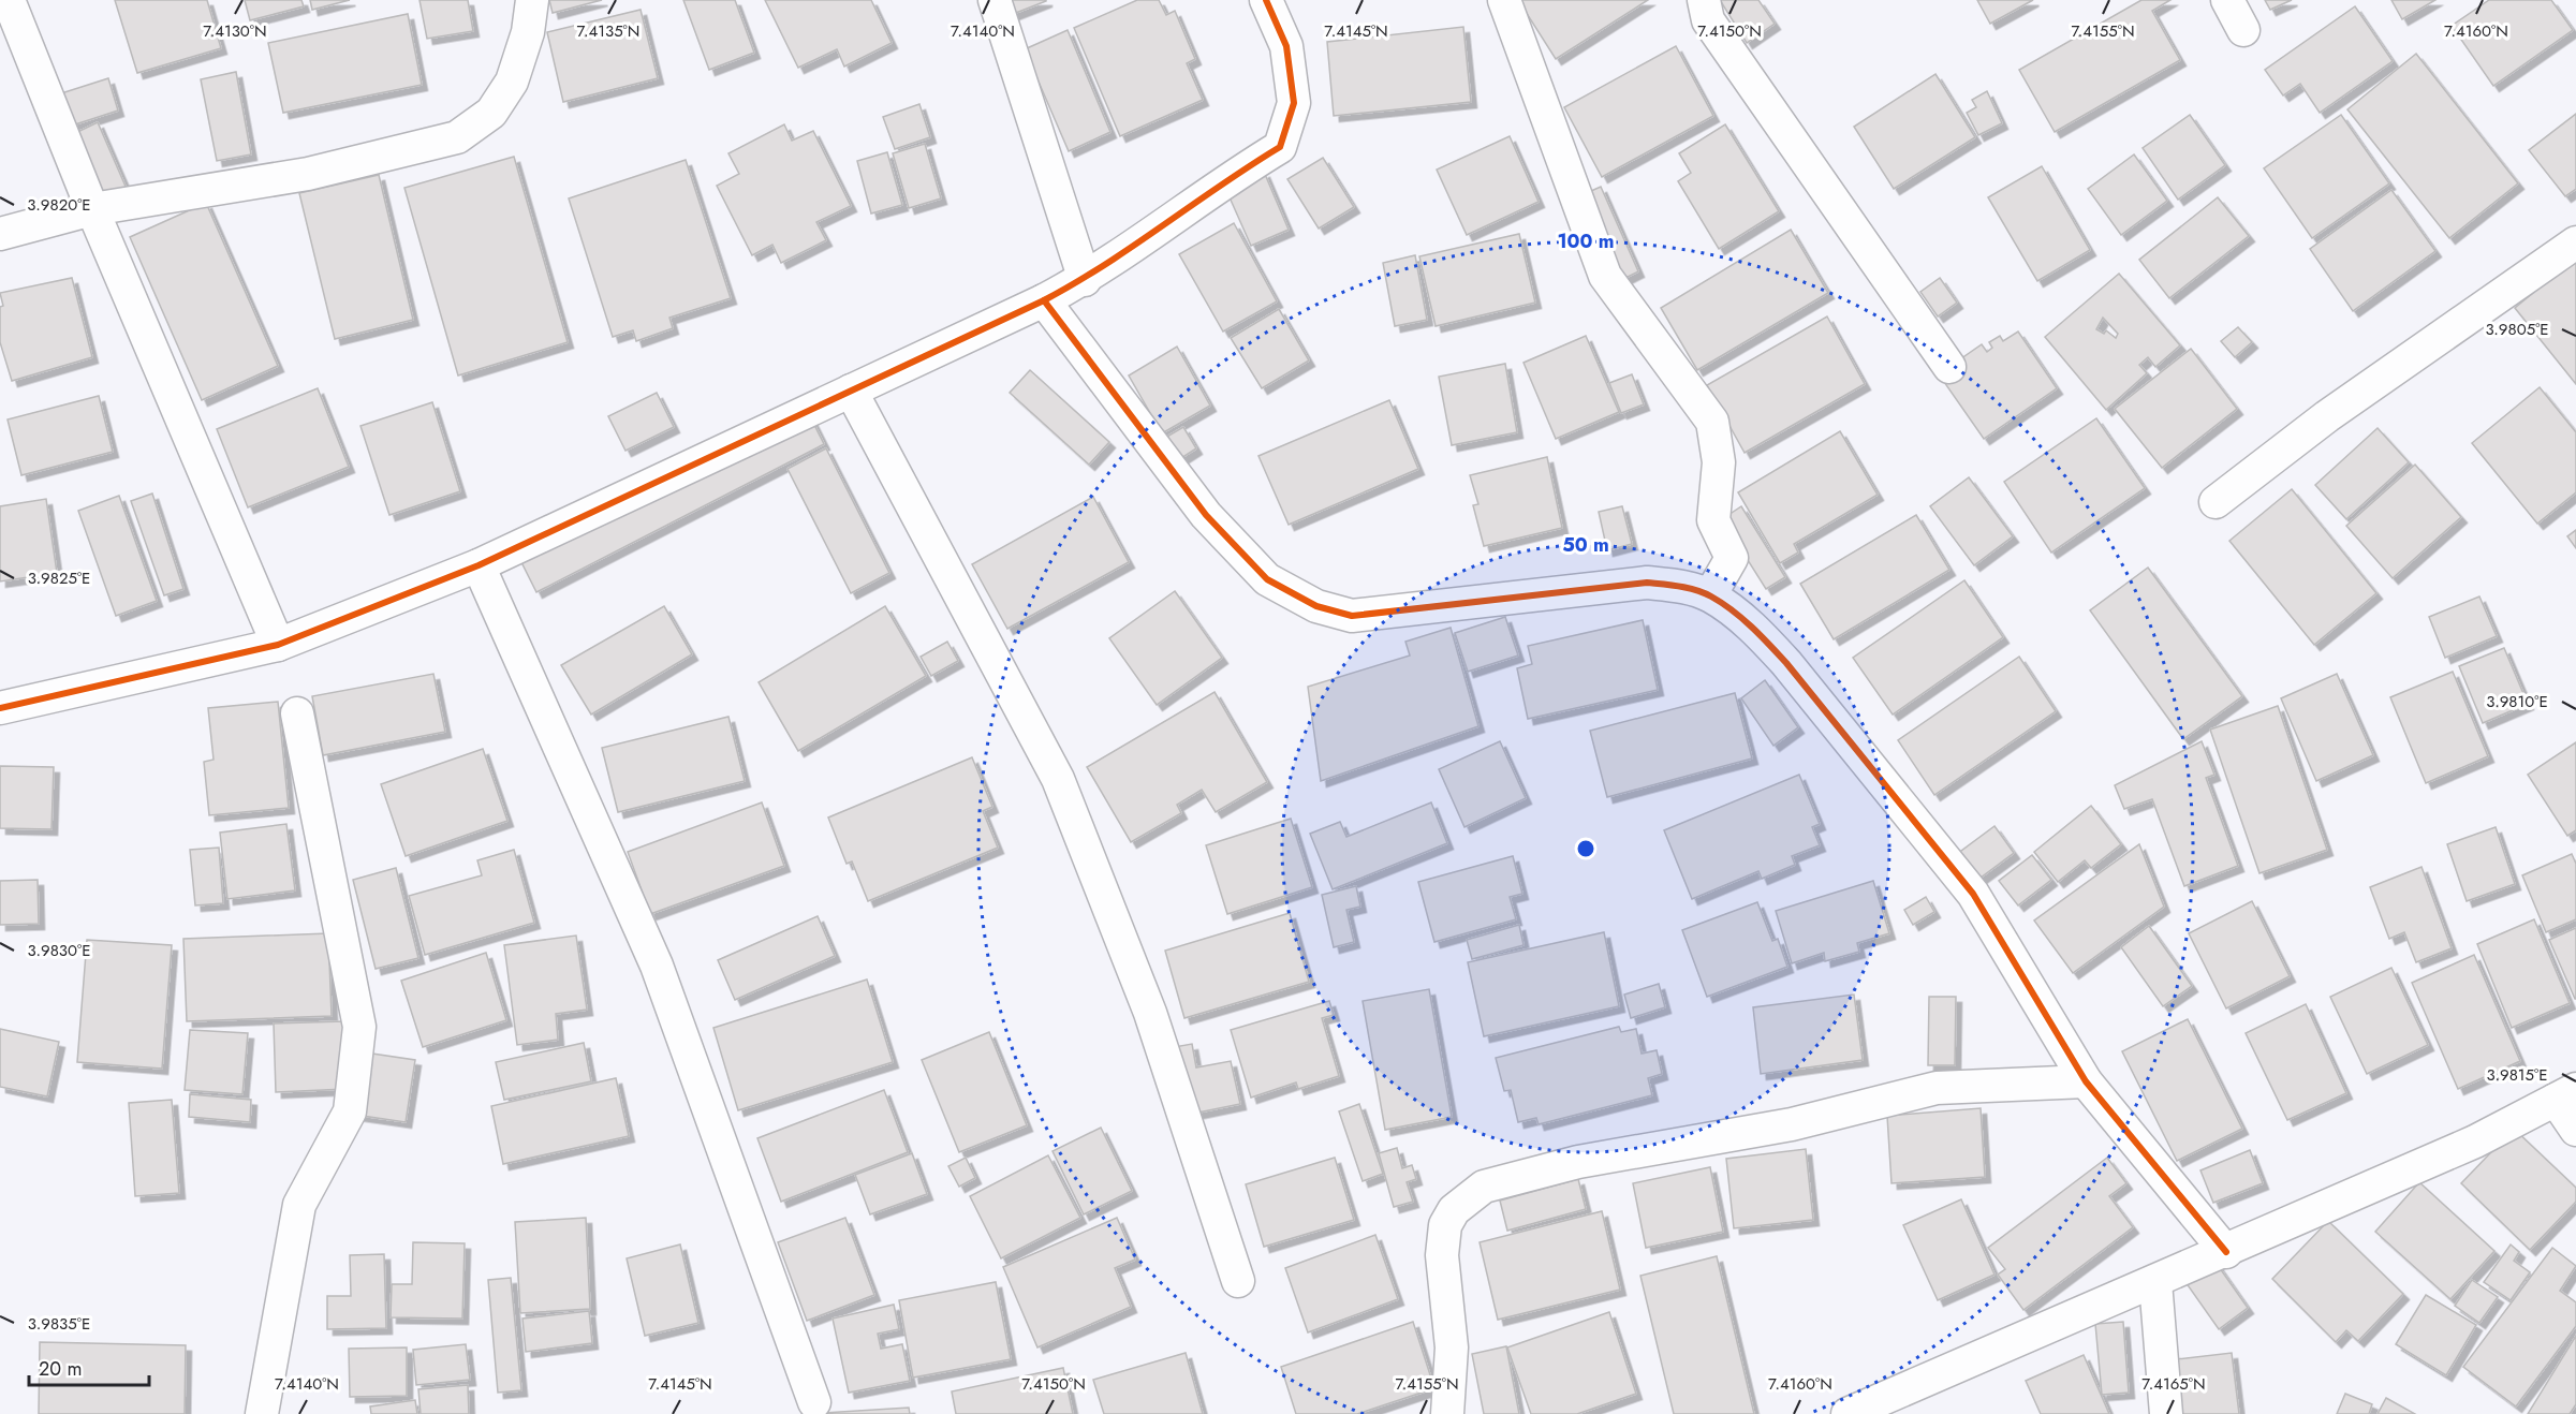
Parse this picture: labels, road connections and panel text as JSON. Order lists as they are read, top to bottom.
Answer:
{
  "scale_bar": "20 m",
  "coordinates": [
    "7.4130°N",
    "7.4135°N",
    "7.4140°N",
    "7.4145°N",
    "7.4150°N",
    "7.4155°N",
    "7.4160°N",
    "3.9820°E",
    "3.9805°E",
    "3.9825°E",
    "3.9810°E",
    "3.9830°E",
    "3.9815°E",
    "3.9835°E",
    "7.4165°N"
  ],
  "rings": ["100 m", "50 m"]
}
